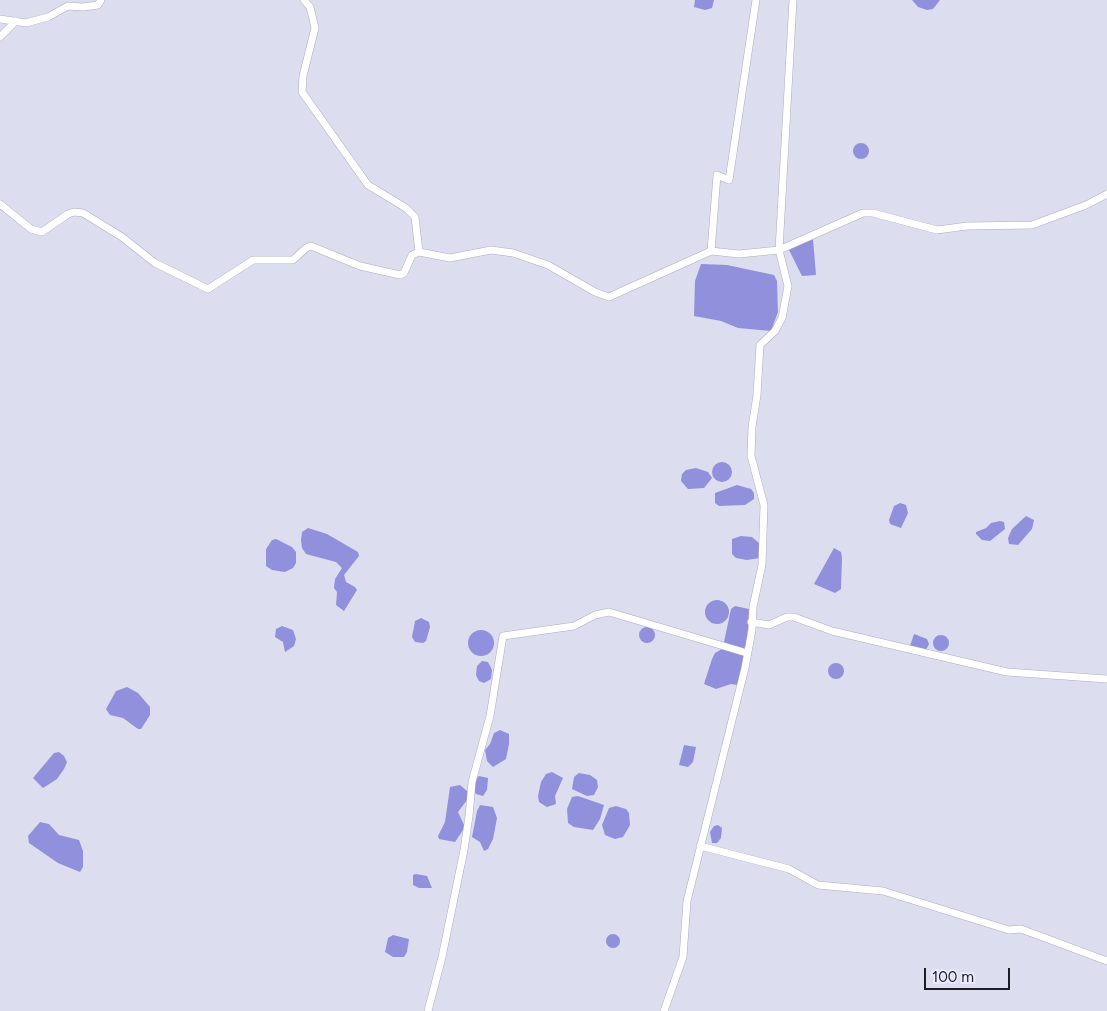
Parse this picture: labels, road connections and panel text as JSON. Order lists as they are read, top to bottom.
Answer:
{
  "scale_bar": "100 m"
}
